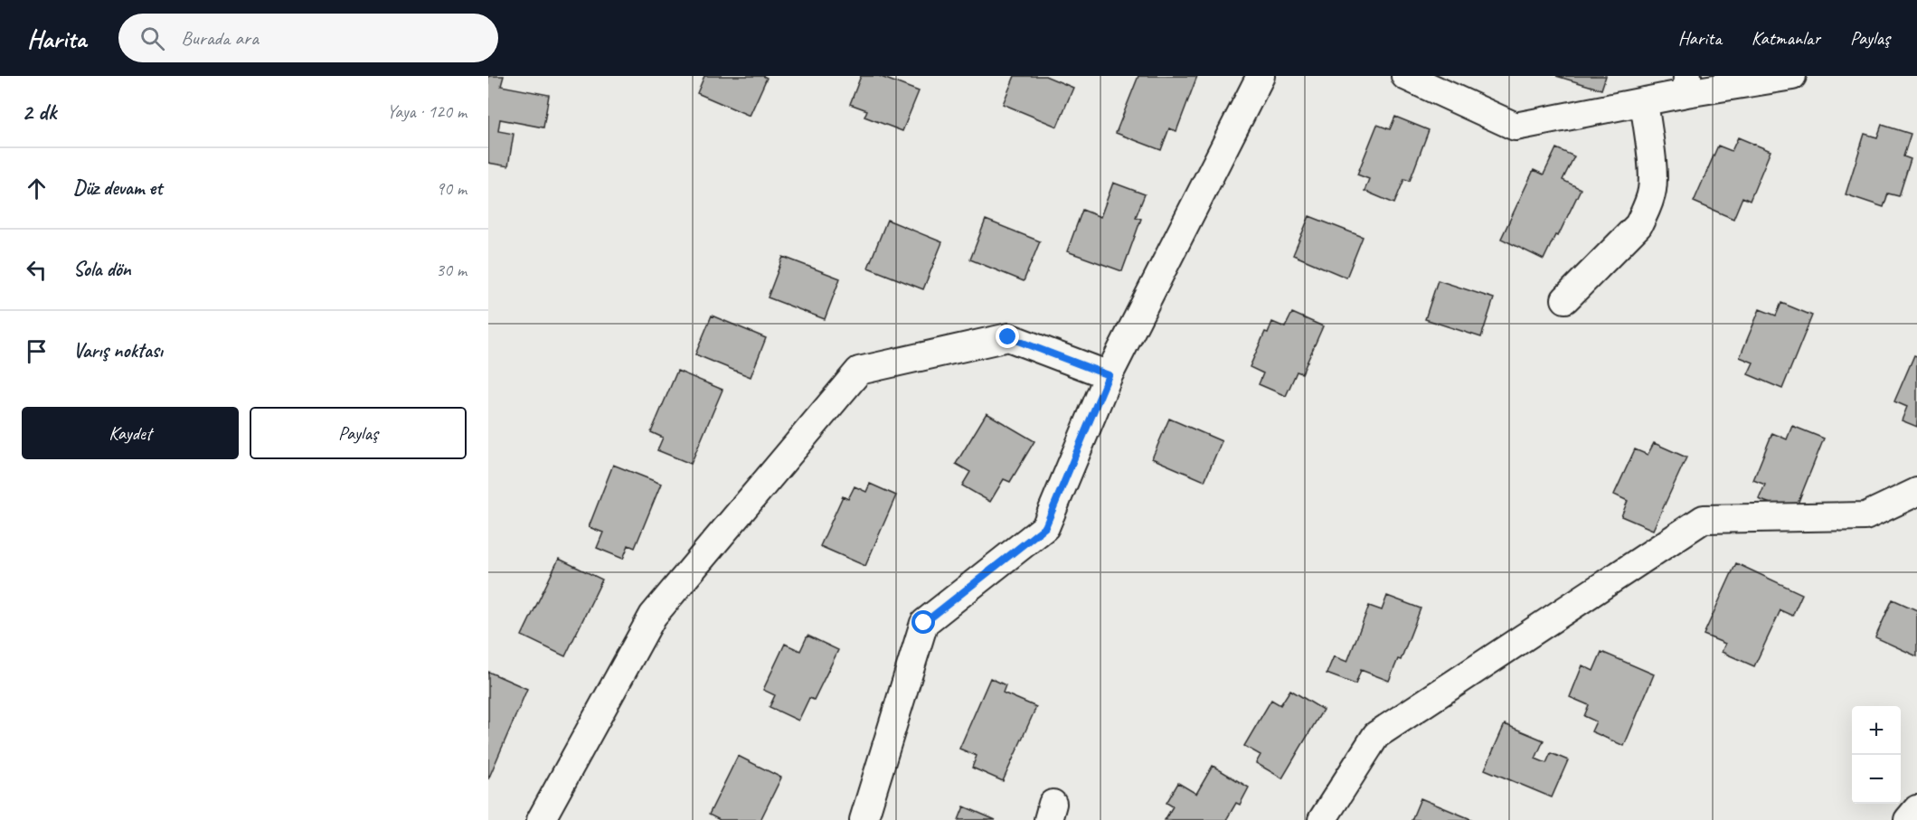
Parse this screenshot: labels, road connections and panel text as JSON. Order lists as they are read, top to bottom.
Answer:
{
  "page": {
    "header": "Harita",
    "search": "Burada ara",
    "nav": ["Harita", "Katmanlar", "Paylaş"],
    "heading": ["2 dk", "Yaya · 120 m"],
    "list": [
      ["Düz devam et", "90 m"],
      ["Sola dön", "30 m"],
      "Varış noktası"
    ],
    "buttons": ["Kaydet", "Paylaş"],
    "map_buttons": ["+", "−"]
  }
}
